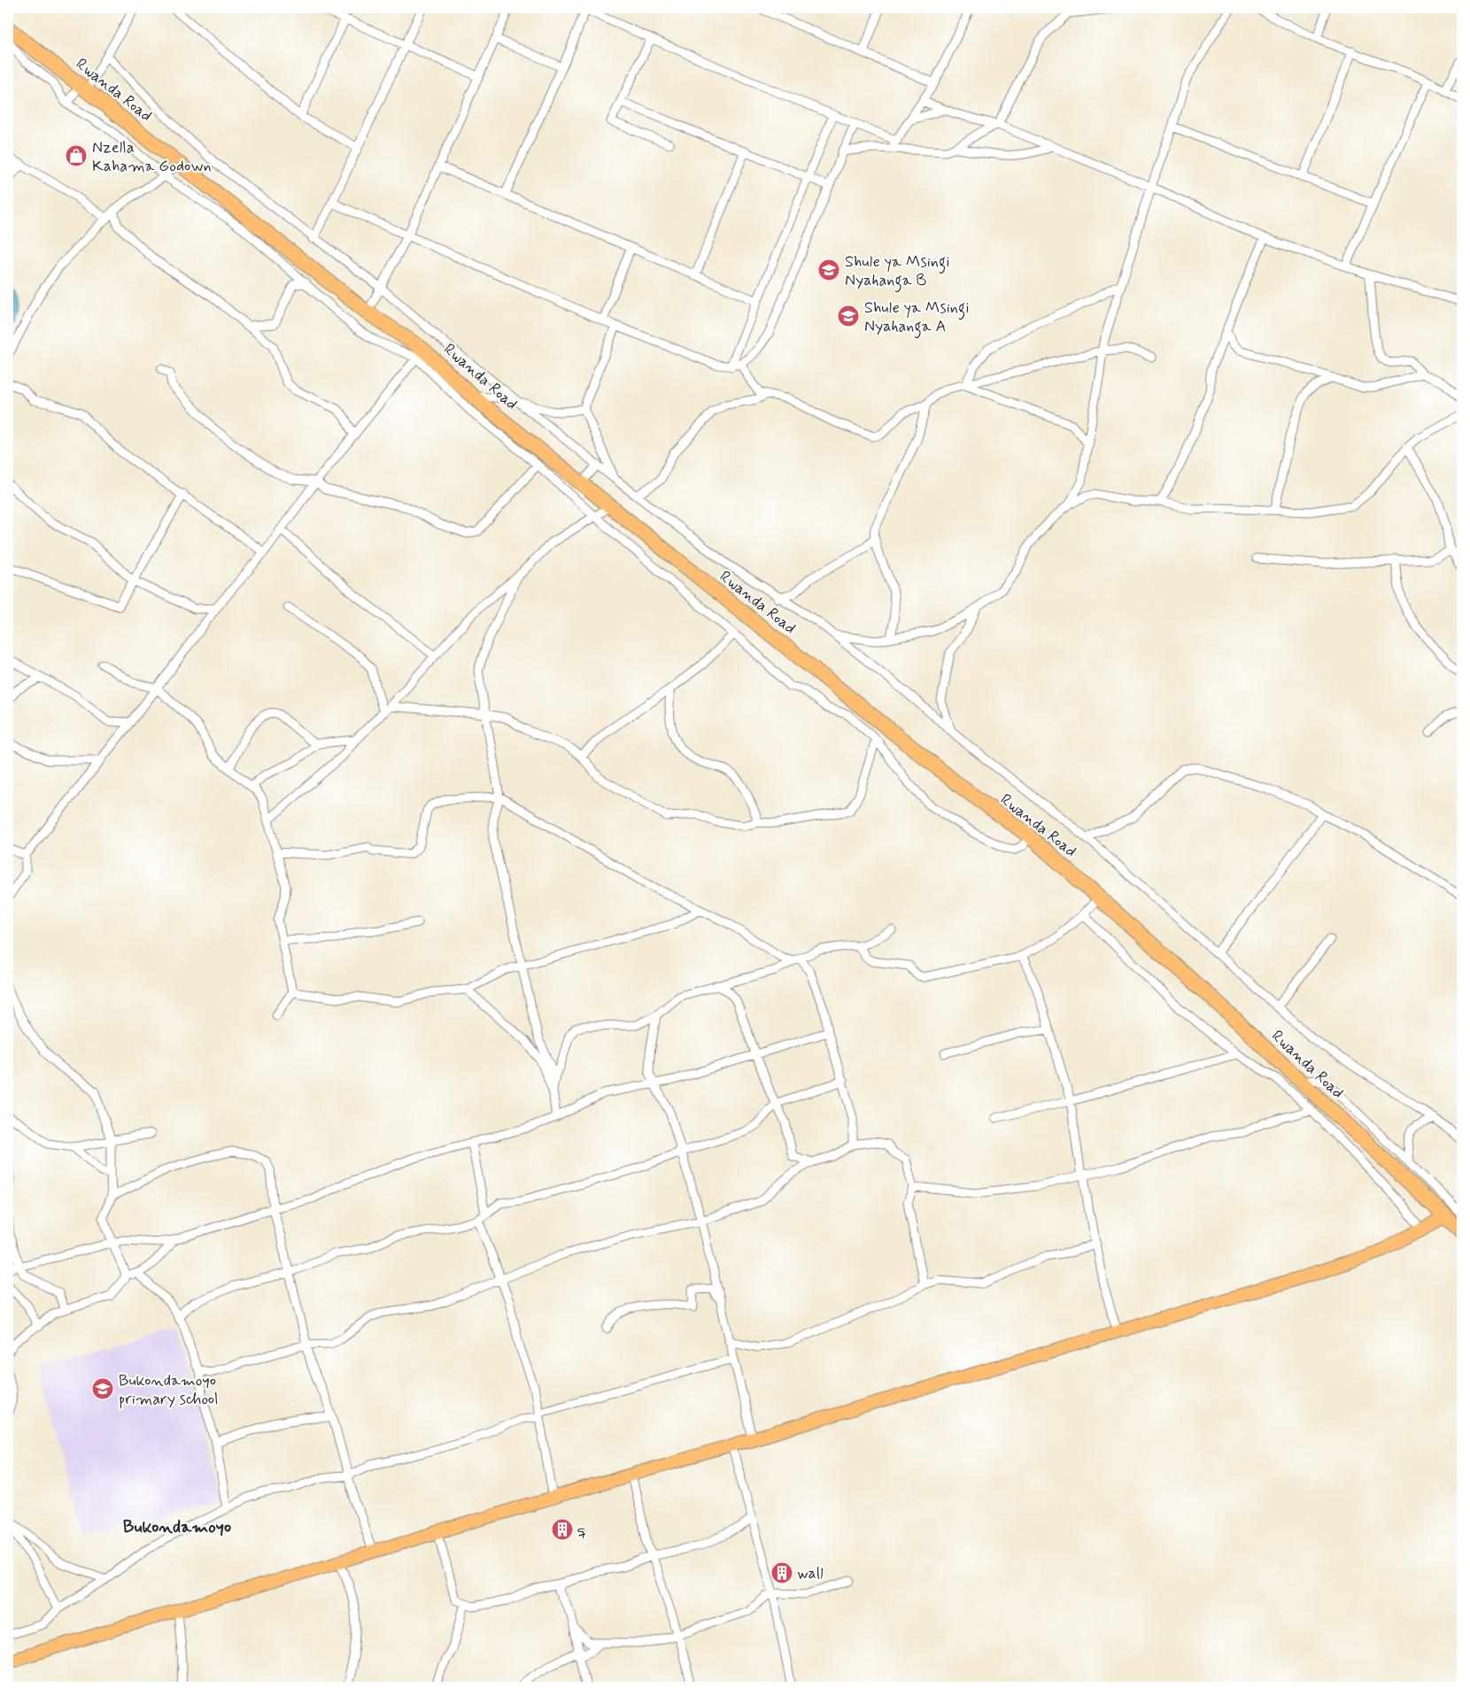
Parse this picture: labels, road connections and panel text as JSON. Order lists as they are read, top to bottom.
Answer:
{
  "streets": {
    "highway": ["Rwanda Road"]
  },
  "districts": ["Bukondamoyo"],
  "places": {
    "shop": ["Nzella Kahama Godown"],
    "school or university": ["Shule ya Msingi Nyahanga B", "Shule ya Msingi Nyahanga A", "Bukondamoyo primary school"],
    "building": ["q", "wall"]
  }
}
